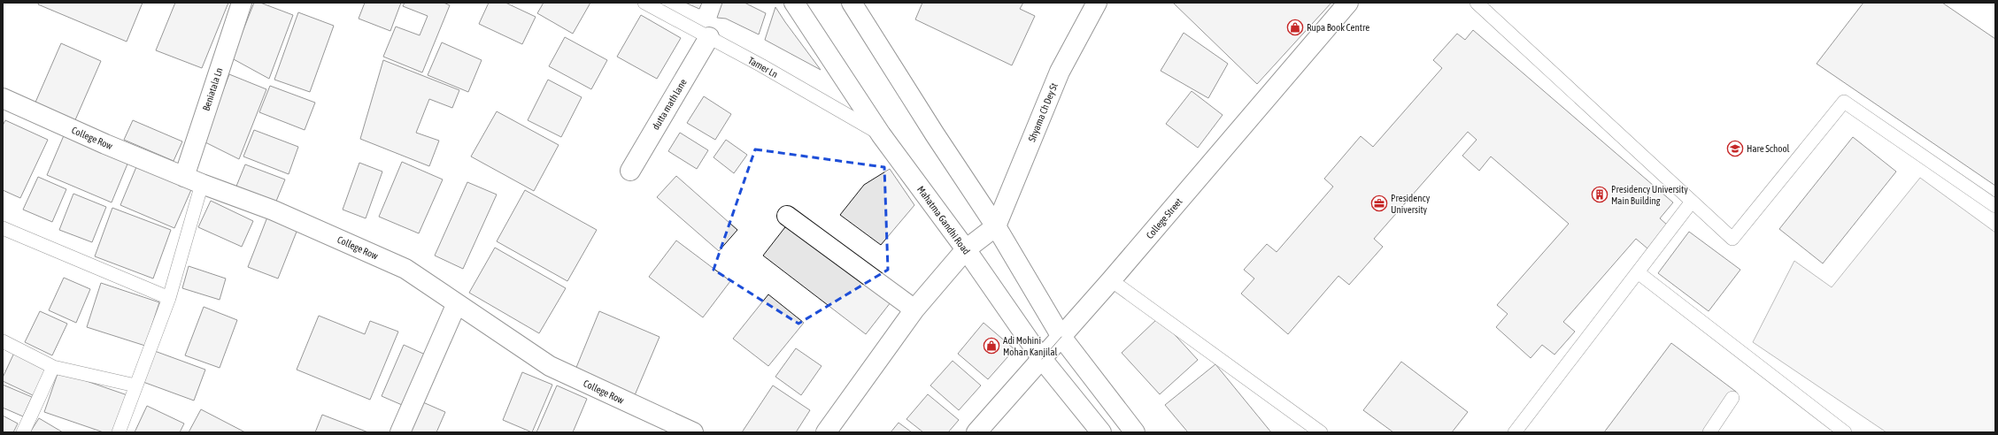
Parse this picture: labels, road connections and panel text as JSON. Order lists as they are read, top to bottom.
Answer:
{
  "streets": {
    "street": [
      "Beniatala Ln",
      "dutta math lane",
      "Shyama Ch Dey St",
      "College Row",
      "College Street",
      "Mahatma Gandhi Road"
    ],
    "lane": ["Tamer Ln"]
  },
  "crossings": [
    ["Tamer Ln", "dutta math lane"],
    ["Tamer Ln", "Mahatma Gandhi Road"],
    ["Beniatala Ln", "College Row"],
    ["College Street", "Mahatma Gandhi Road"]
  ],
  "places": {
    "shop": ["Rupa Book Centre", "Adi Mohini Mohan Kanjilal"],
    "school or university": ["Hare School"],
    "building": ["Presidency University Main Building"],
    "office": ["Presidency University"]
  }
}
